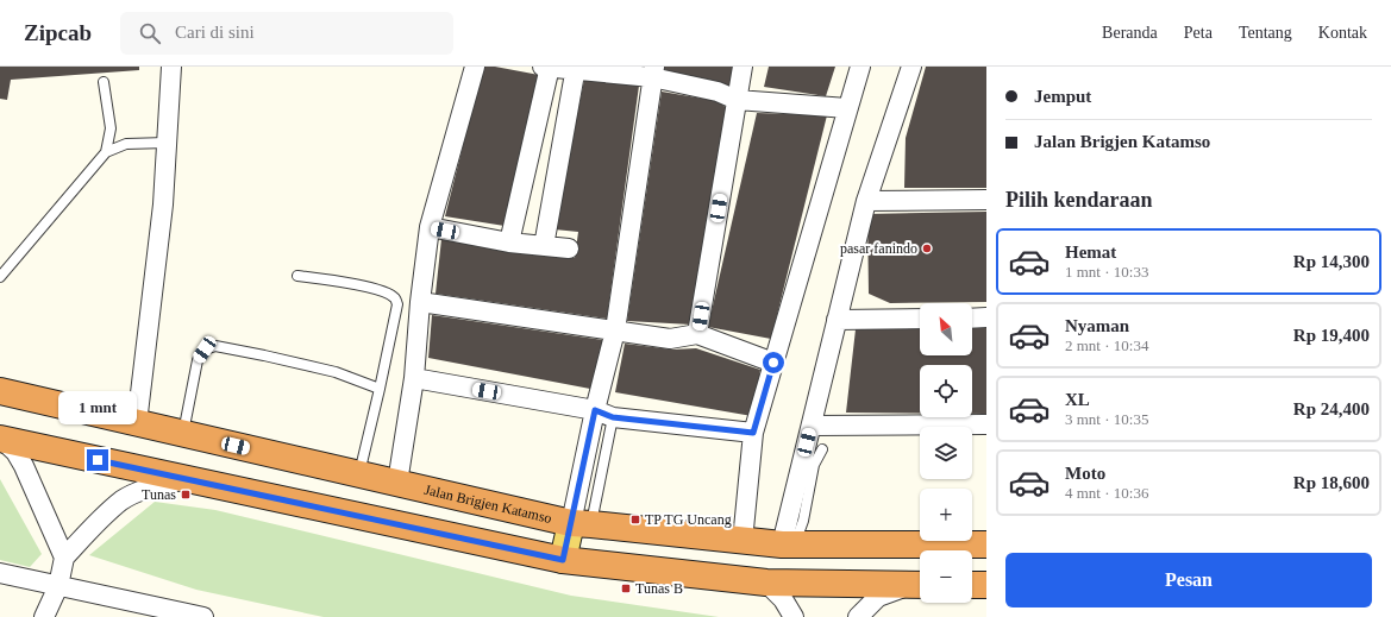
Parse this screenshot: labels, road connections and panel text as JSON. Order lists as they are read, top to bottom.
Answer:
{
  "streets": {
    "highway": ["Jalan Brigjen Katamso"]
  },
  "places": {
    "other": ["pasar fanindo"],
    "transit": ["Tunas", "TP TG Uncang", "Tunas B"]
  },
  "north": "top left",
  "page": {
    "header": "Zipcab",
    "search": "Cari di sini",
    "nav": [
      "Beranda",
      "Peta",
      "Tentang",
      "Kontak"
    ],
    "banner": ["Jemput", "Jalan Brigjen Katamso"],
    "heading": "Pilih kendaraan",
    "list": [
      {
        "name": "Hemat",
        "note": "1 mnt · 10:33",
        "value": "Rp 14,300"
      },
      {
        "name": "Nyaman",
        "note": "2 mnt · 10:34",
        "value": "Rp 19,400"
      },
      {
        "name": "XL",
        "note": "3 mnt · 10:35",
        "value": "Rp 24,400"
      },
      {
        "name": "Moto",
        "note": "4 mnt · 10:36",
        "value": "Rp 18,600"
      }
    ],
    "map_buttons": ["+", "−"],
    "bubble": "1 mnt",
    "buttons": "Pesan"
  }
}
